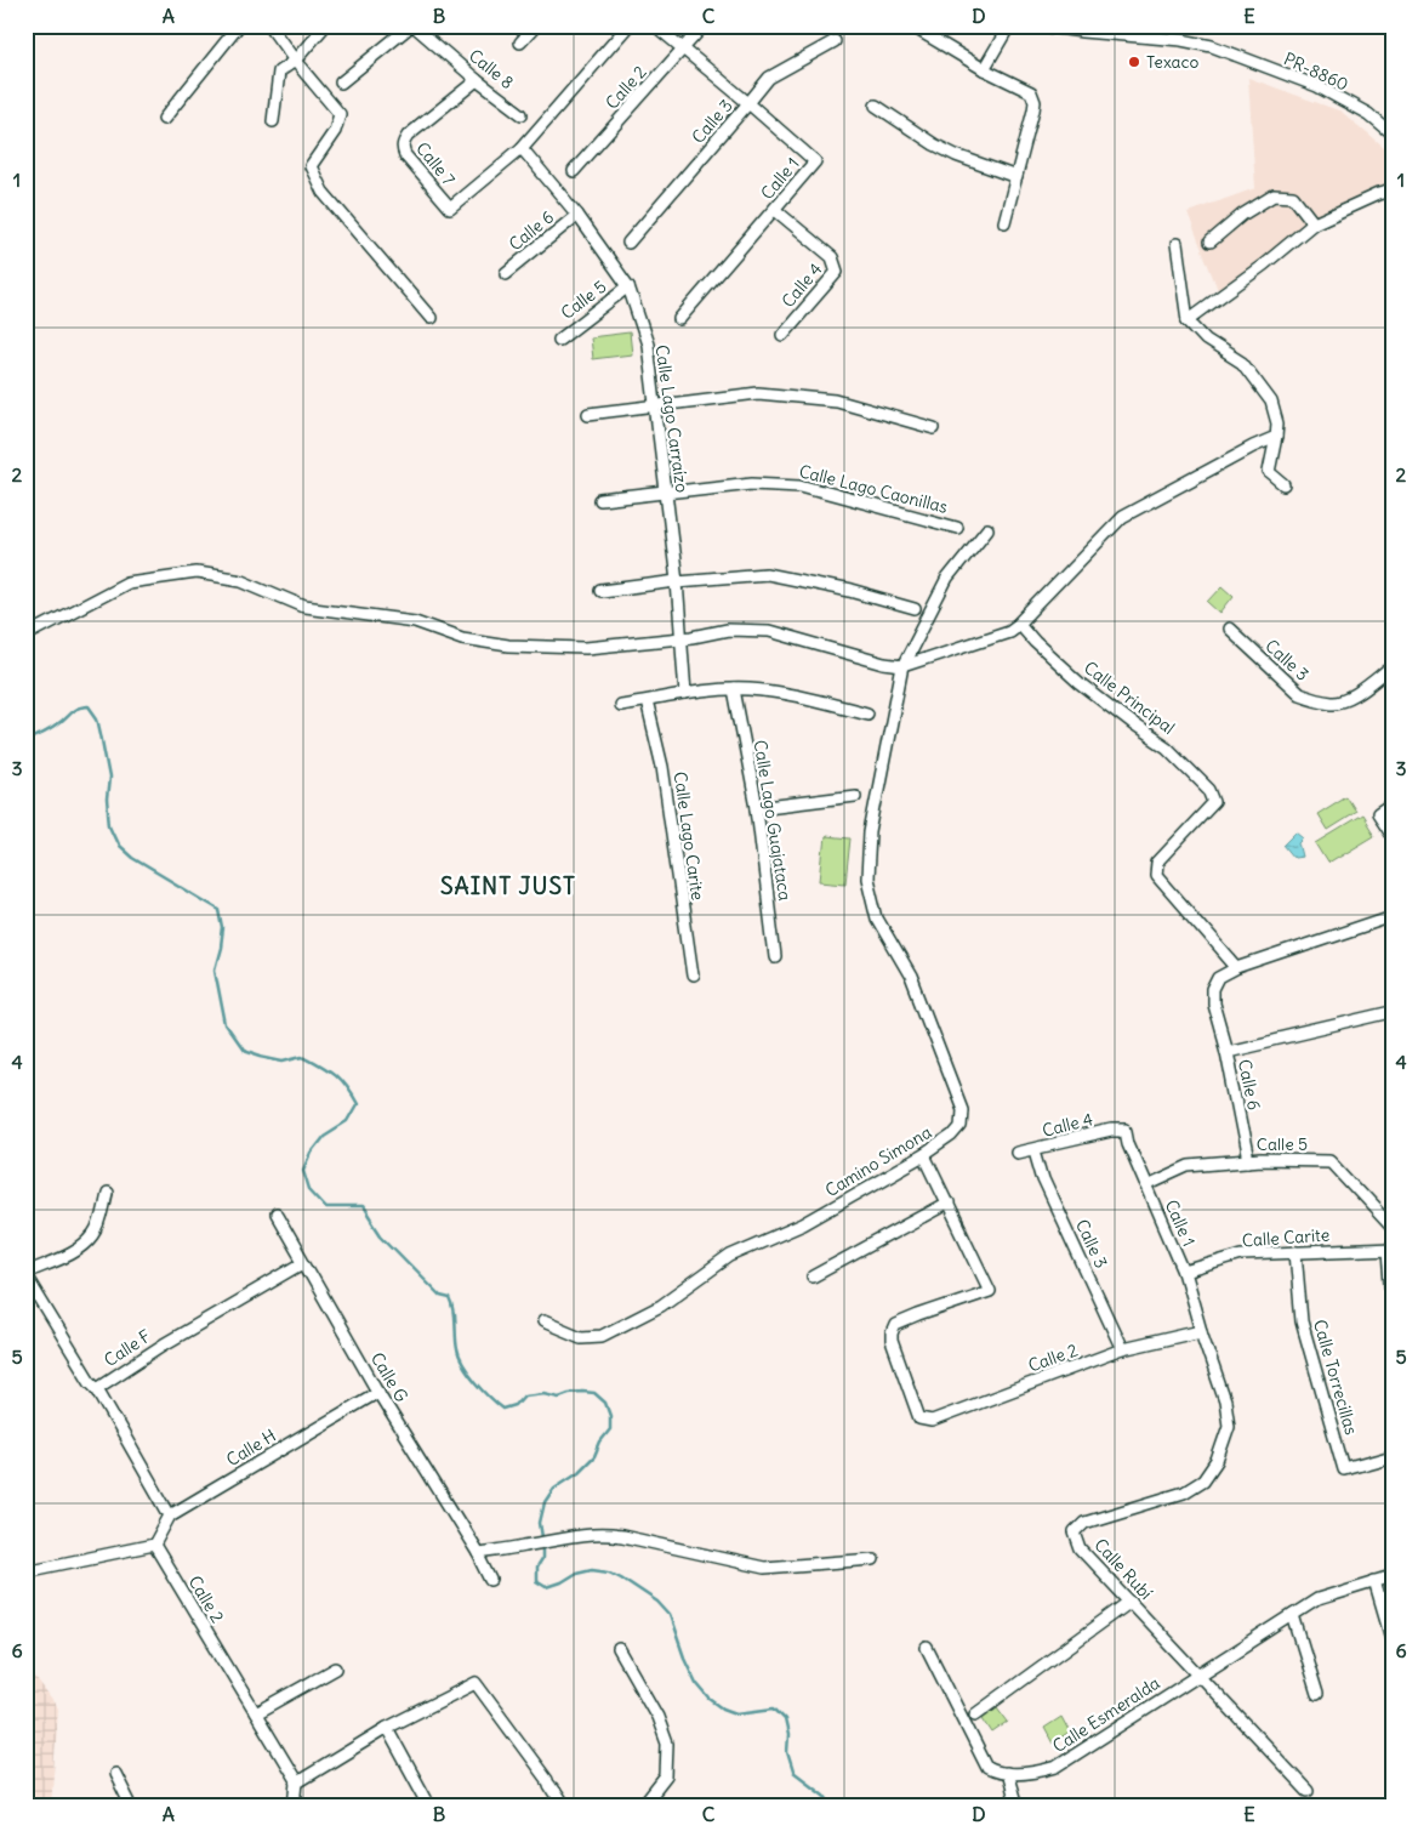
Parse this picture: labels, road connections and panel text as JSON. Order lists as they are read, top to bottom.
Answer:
{
  "streets": {
    "street": [
      "Calle 8",
      "PR-8860",
      "Calle 2",
      "Calle 3",
      "Calle 7",
      "Calle 1",
      "Calle 6",
      "Calle 4",
      "Calle 5",
      "Calle Lago Carraízo",
      "Calle Lago Caonillas",
      "Calle Principal",
      "Calle Lago Guajataca",
      "Calle Lago Carite",
      "Camino Simona",
      "Calle Carite",
      "Calle F",
      "Calle G",
      "Calle Torrecillas",
      "Calle H",
      "Calle Rubí",
      "Calle Esmeralda"
    ]
  },
  "crossings": [
    ["Calle 8", "Calle 7"],
    ["Calle 2", "Calle 3"],
    ["Calle 2", "Calle 1"],
    ["Calle 2", "Calle Rubí"],
    ["Calle 3", "Calle 1"],
    ["Calle 3", "Calle 4"],
    ["Calle 7", "Calle Lago Carraízo"],
    ["Calle 1", "Calle 4"],
    ["Calle 1", "Calle 5"],
    ["Calle 1", "Calle Carite"],
    ["Calle 1", "Calle Rubí"],
    ["Calle 6", "Calle 5"],
    ["Calle 6", "Calle Lago Carraízo"],
    ["Calle 6", "Calle Principal"],
    ["Calle 5", "Calle Lago Carraízo"],
    ["Calle Lago Carraízo", "Calle Lago Caonillas"],
    ["Calle Carite", "Calle Torrecillas"],
    ["Calle F", "Calle G"],
    ["Calle F", "Calle H"],
    ["Calle G", "Calle H"],
    ["Calle Rubí", "Calle Esmeralda"]
  ],
  "districts": ["SAINT JUST"],
  "places": ["Texaco"],
  "grid": {
    "columns": [
      "A",
      "B",
      "C",
      "D",
      "E"
    ],
    "rows": [
      "1",
      "2",
      "3",
      "4",
      "5",
      "6"
    ]
  }
}
